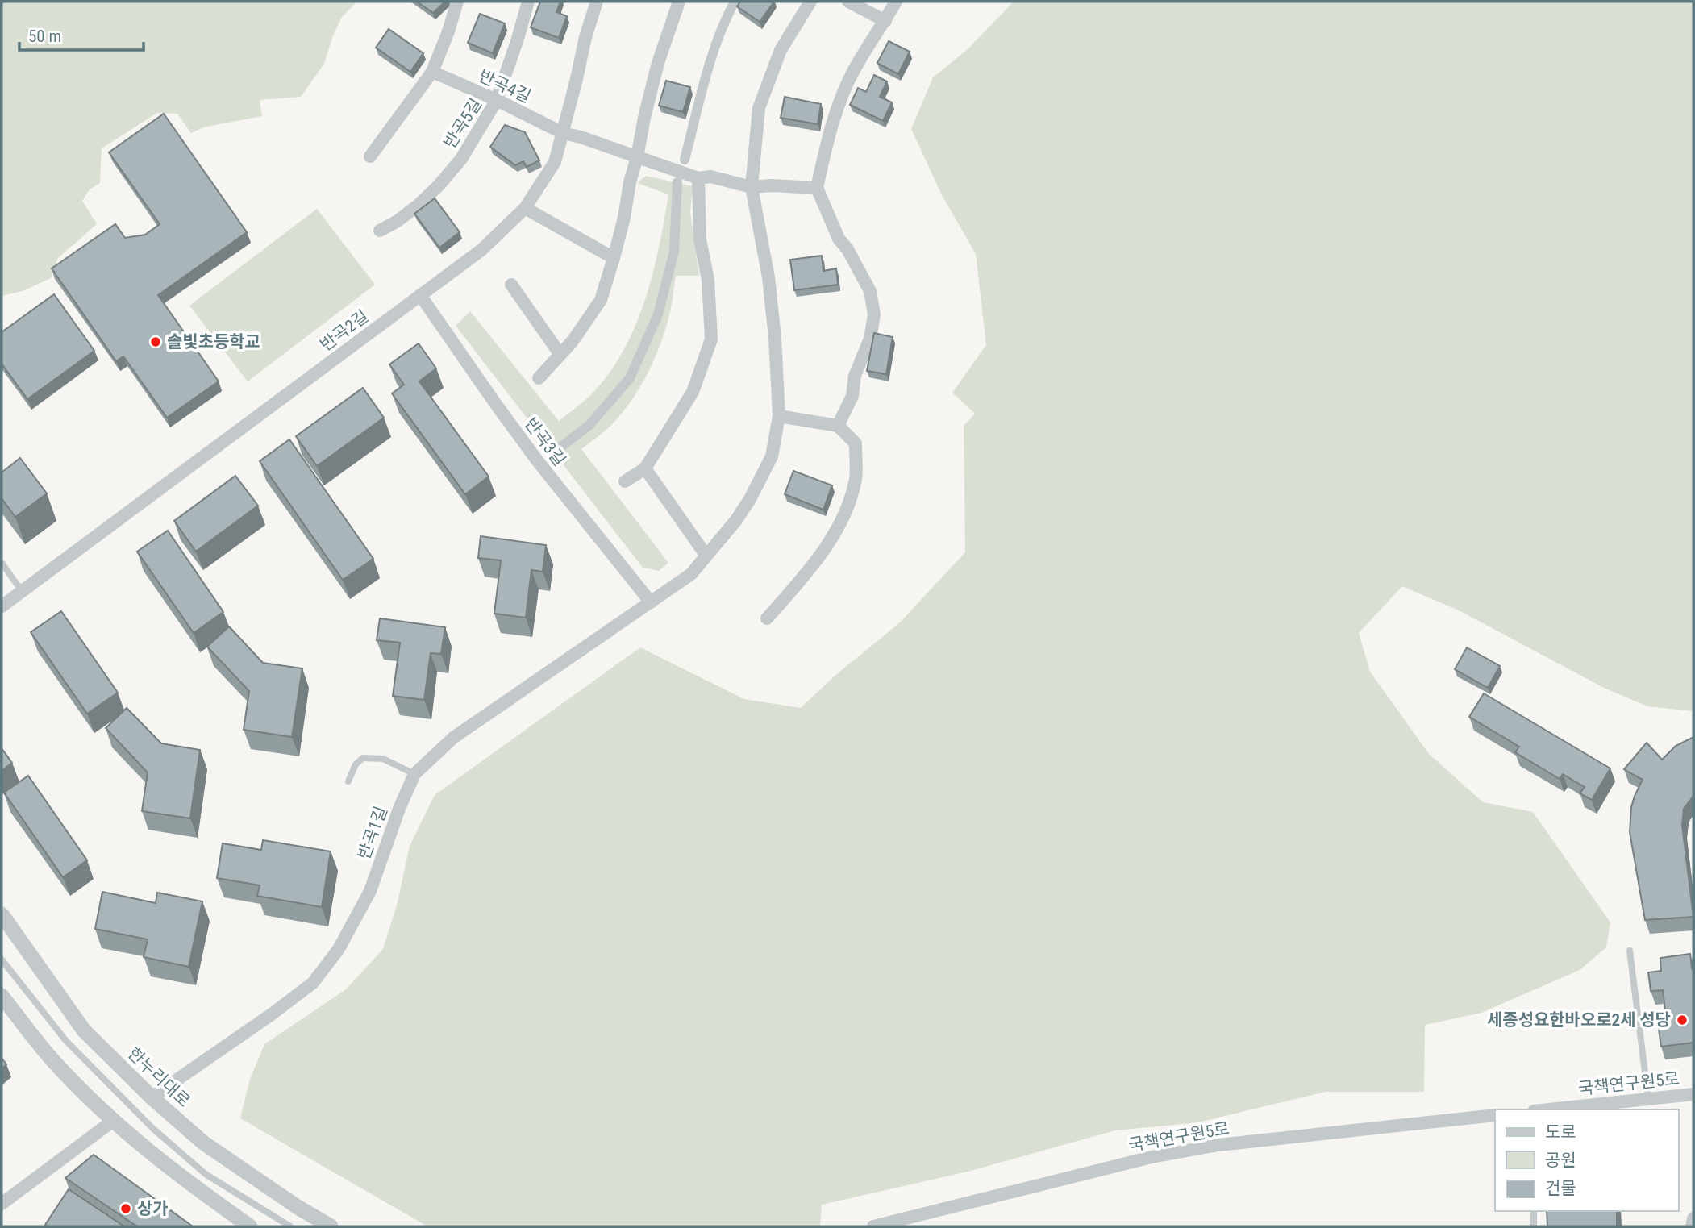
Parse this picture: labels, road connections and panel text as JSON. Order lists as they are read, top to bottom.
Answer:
{
  "streets": {
    "street": [
      "반곡4길",
      "반곡5길",
      "반곡2길",
      "반곡3길",
      "반곡1길",
      "한누리대로",
      "국책연구원5로"
    ]
  },
  "crossings": [
    ["반곡4길", "반곡5길"],
    ["반곡4길", "반곡2길"],
    ["반곡4길", "반곡1길"],
    ["반곡2길", "반곡3길"],
    ["반곡3길", "반곡1길"],
    ["반곡1길", "한누리대로"]
  ],
  "places": ["솔빛초등학교", "세종성요한바오로2세 성당", "상가"],
  "legend": ["도로", "공원", "건물"],
  "scale_bar": "50 m"
}
